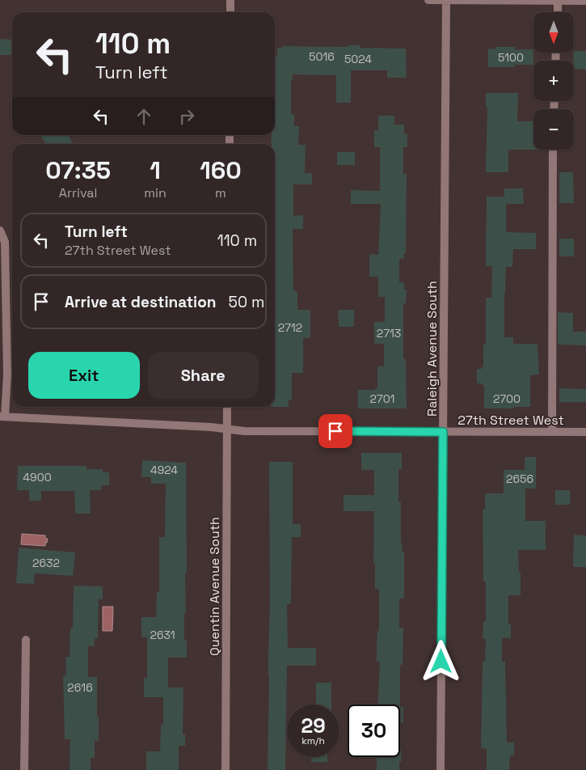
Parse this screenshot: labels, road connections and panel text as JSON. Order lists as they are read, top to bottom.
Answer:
{
  "streets": {
    "street": ["Raleigh Avenue South", "27th Street West", "Quentin Avenue South"]
  },
  "crossings": [
    ["Raleigh Avenue South", "27th Street West"],
    ["27th Street West", "Quentin Avenue South"]
  ],
  "house_numbers": [
    "5016",
    "5100",
    "5024",
    "2712",
    "2713",
    "2701",
    "2700",
    "4924",
    "4900",
    "2656",
    "2632",
    "2631",
    "2616"
  ],
  "north": "bottom",
  "page": {
    "map_buttons": ["+", "−"],
    "turn": ["110 m", "Turn left"],
    "eta": [
      "07:35",
      "Arrival",
      "1",
      "min",
      "160",
      "m"
    ],
    "list": [
      {
        "name": "Turn left",
        "note": "27th Street West",
        "value": "110 m"
      },
      {
        "name": "Arrive at destination",
        "value": "50 m"
      }
    ],
    "buttons": ["Exit", "Share"],
    "speed": "29 km/h",
    "limit": "30"
  }
}
